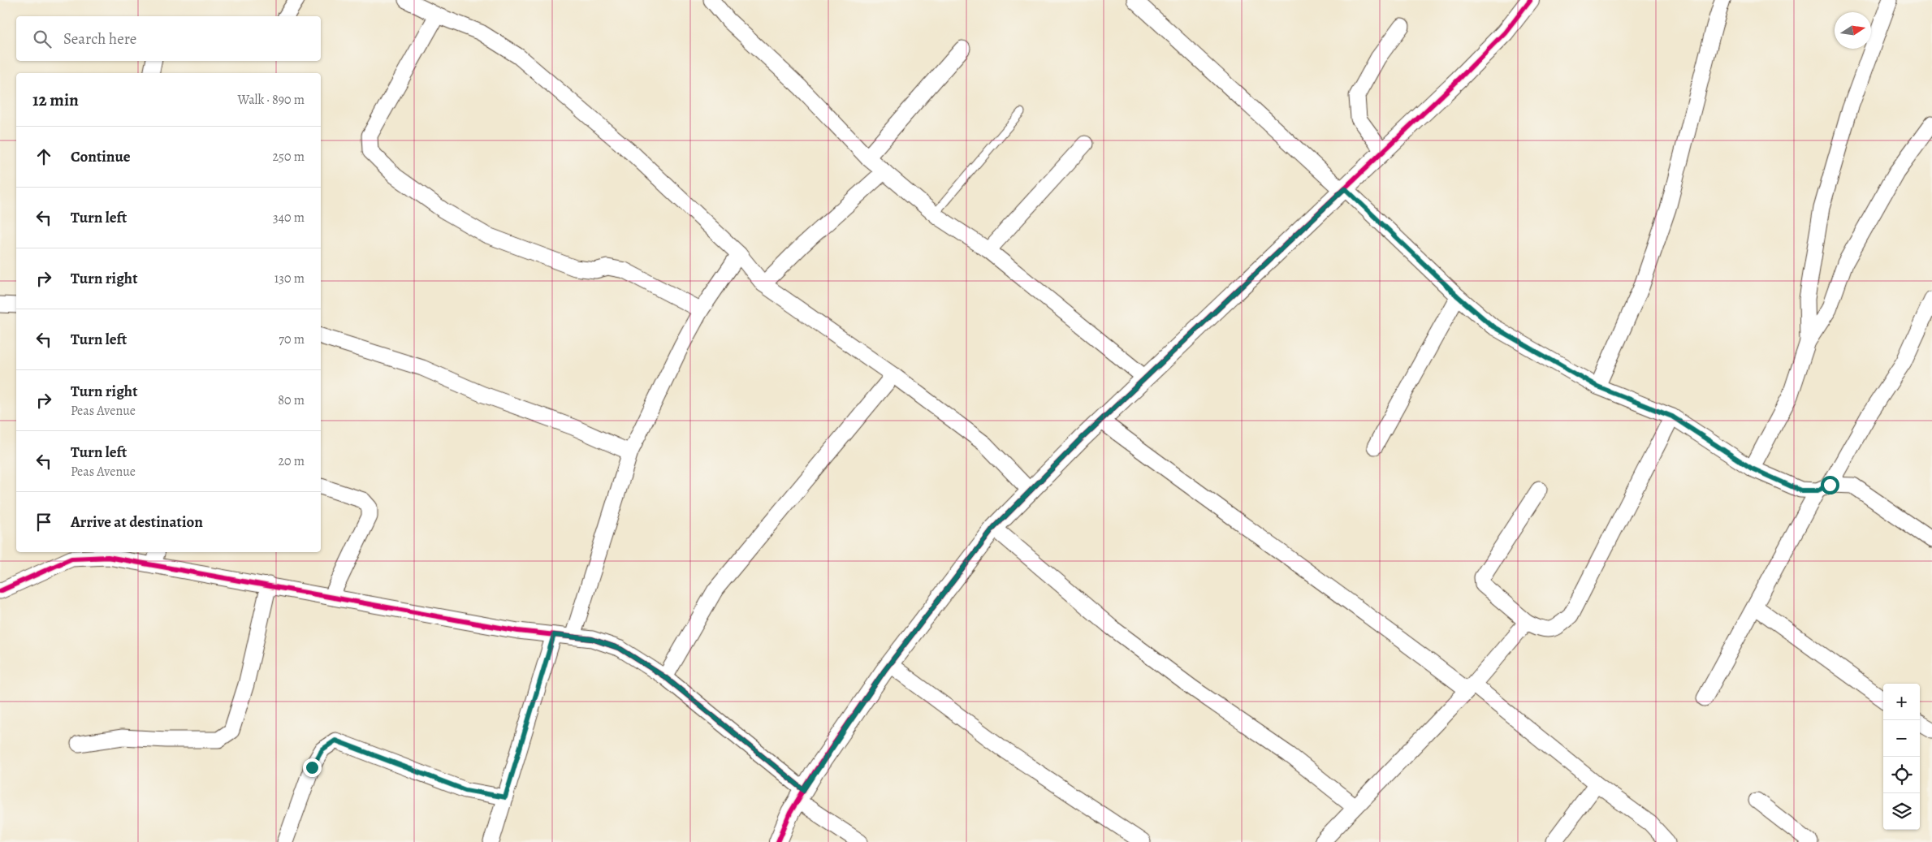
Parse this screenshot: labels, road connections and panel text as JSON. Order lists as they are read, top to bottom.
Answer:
{
  "north": "right",
  "page": {
    "search": "Search here",
    "heading": ["12 min", "Walk · 890 m"],
    "list": [
      ["Continue", "250 m"],
      ["Turn left", "340 m"],
      ["Turn right", "130 m"],
      ["Turn left", "70 m"],
      ["Turn right", "Peas Avenue", "80 m"],
      ["Turn left", "Peas Avenue", "20 m"],
      "Arrive at destination"
    ],
    "map_buttons": ["+", "−"]
  }
}
